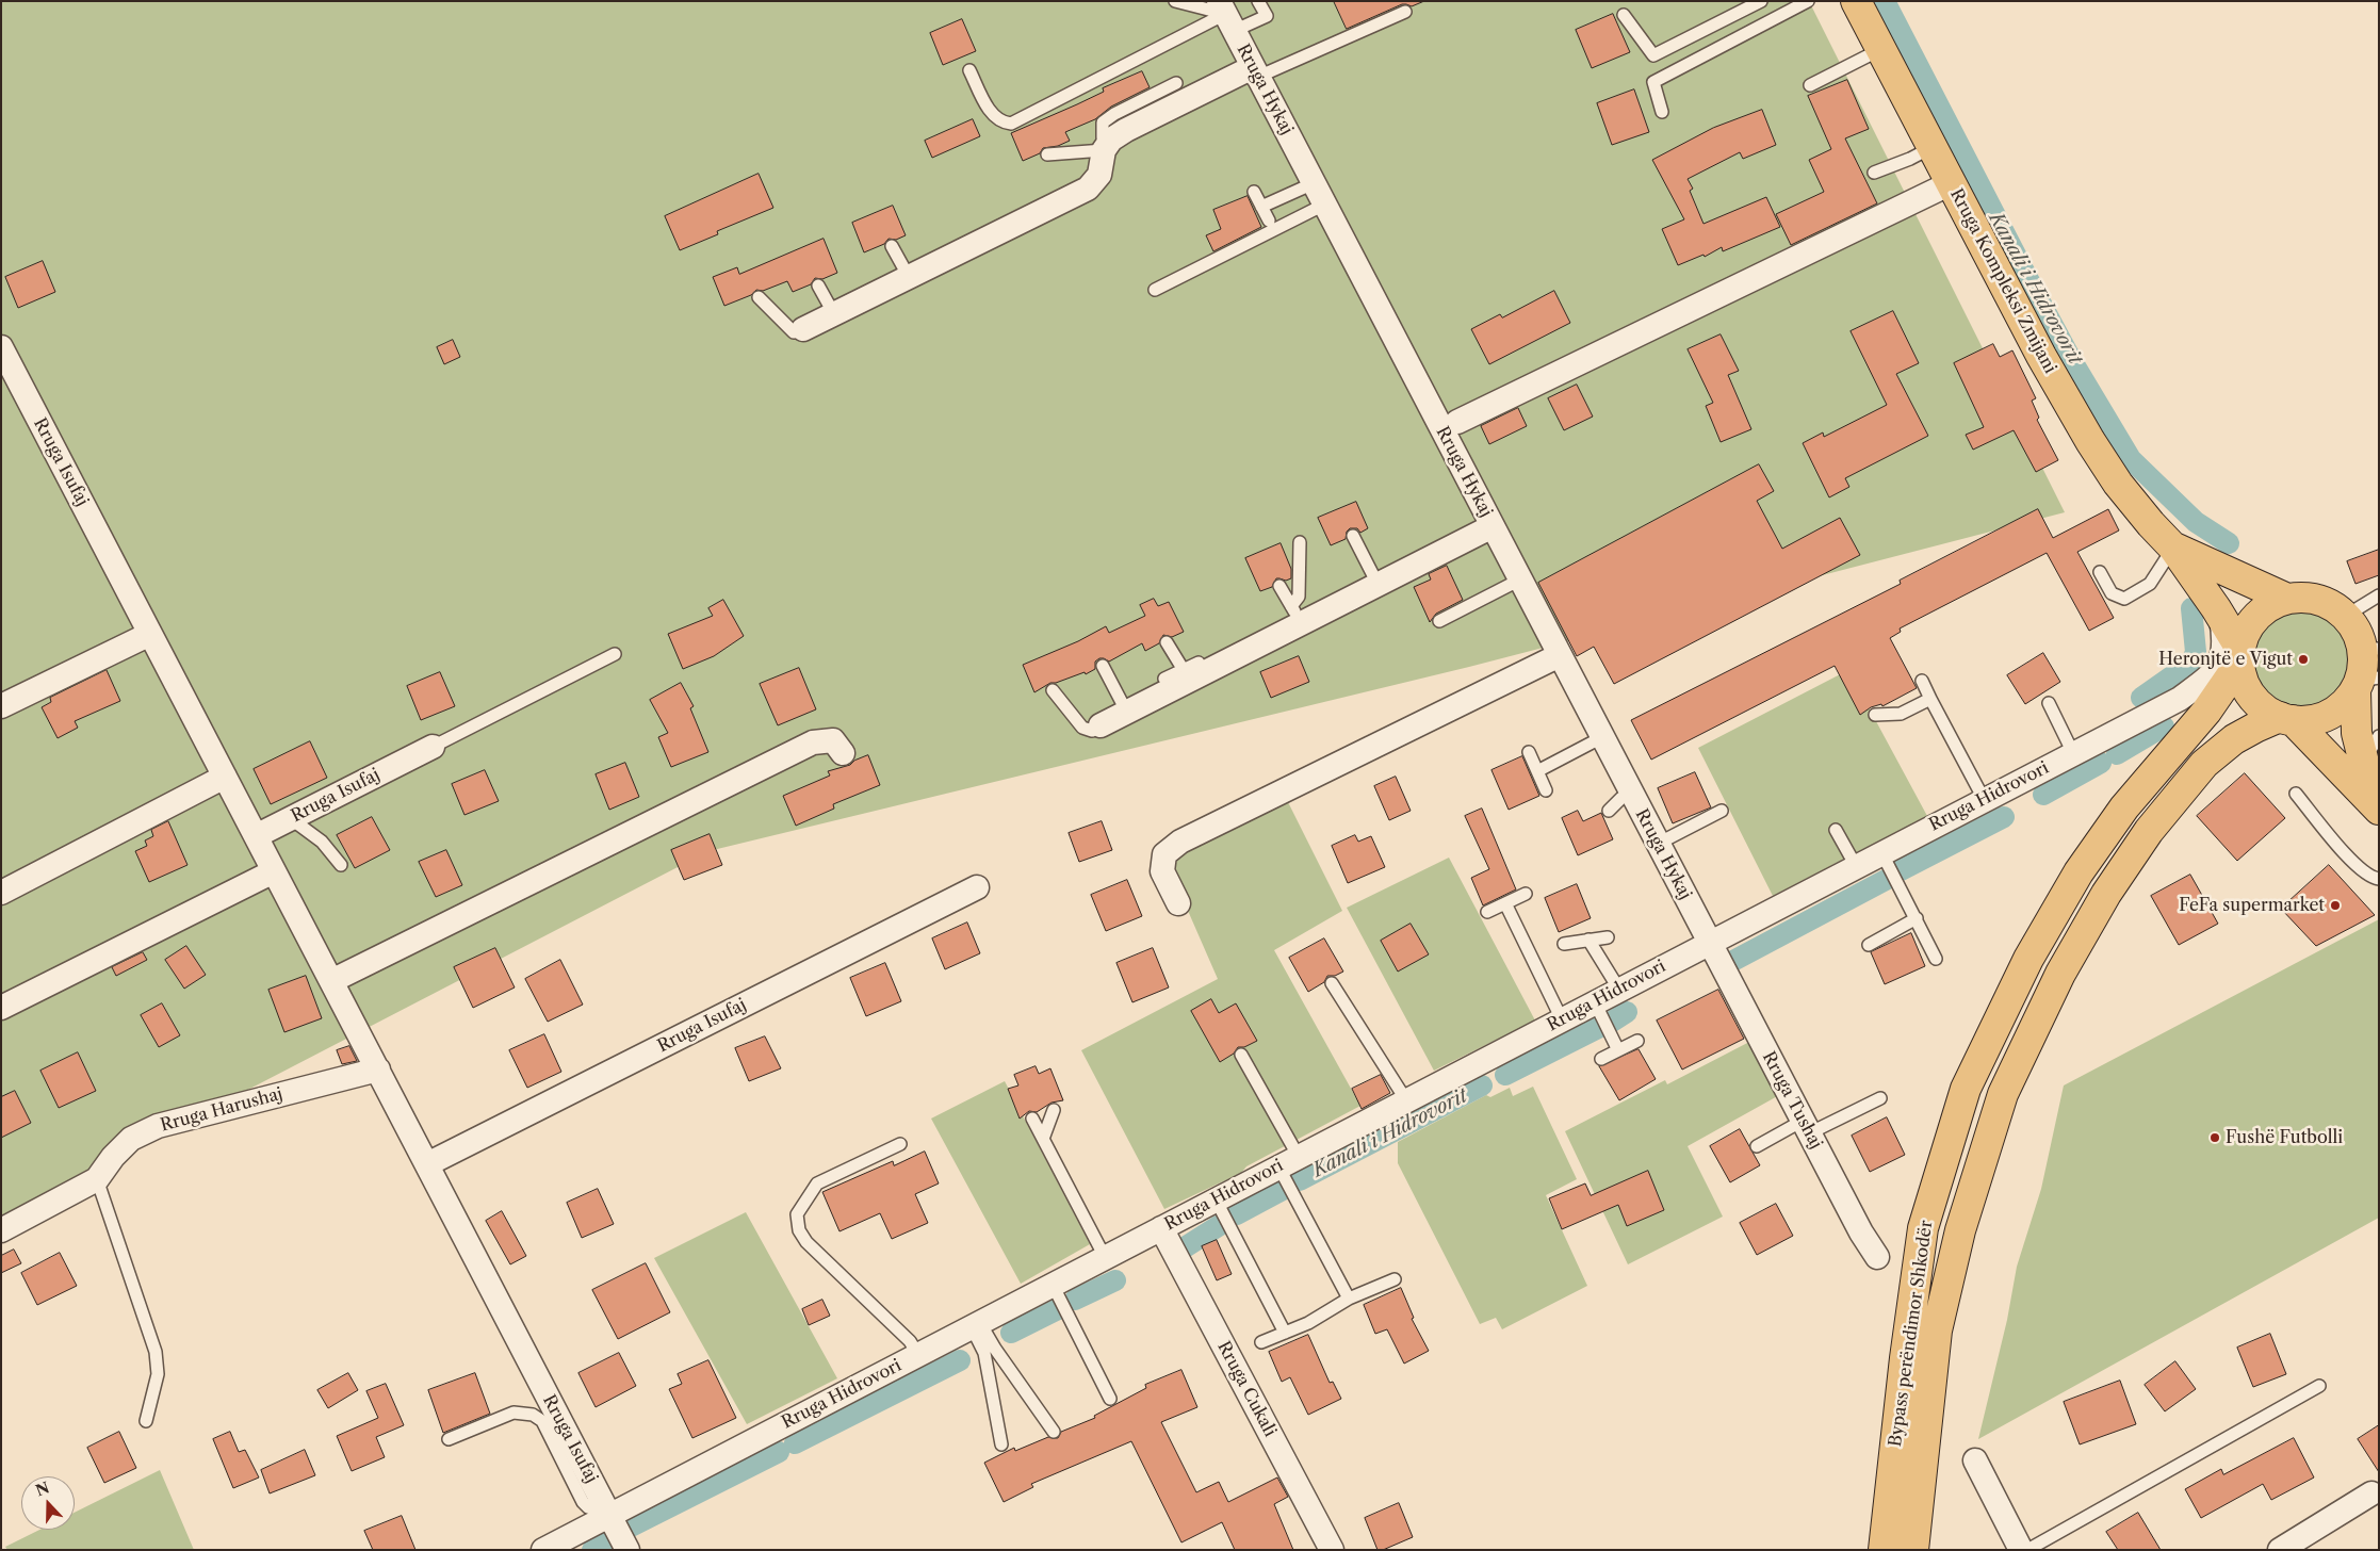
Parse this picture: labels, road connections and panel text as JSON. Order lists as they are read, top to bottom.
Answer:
{
  "streets": {
    "main road": ["Rruga Kompleksi Zmijani", "Bypass perëndimor Shkodër"],
    "street": [
      "Rruga Hykaj",
      "Rruga Isufaj",
      "Rruga Hidrovori",
      "Rruga Tushaj",
      "Rruga Harushaj",
      "Rruga Cukali"
    ]
  },
  "crossings": [
    ["Rruga Hykaj", "Rruga Hidrovori"],
    ["Rruga Hykaj", "Rruga Tushaj"],
    ["Rruga Kompleksi Zmijani", "Rruga Hidrovori"],
    ["Rruga Kompleksi Zmijani", "Bypass perëndimor Shkodër"],
    ["Rruga Isufaj", "Rruga Hidrovori"],
    ["Rruga Isufaj", "Rruga Harushaj"],
    ["Rruga Hidrovori", "Rruga Tushaj"],
    ["Rruga Hidrovori", "Bypass perëndimor Shkodër"],
    ["Rruga Hidrovori", "Rruga Cukali"]
  ],
  "water": ["Kanali i Hidrovorit"],
  "places": ["Heronjtë e Vigut", "FeFa supermarket", "Fushë Futbolli"],
  "north": "top"
}
